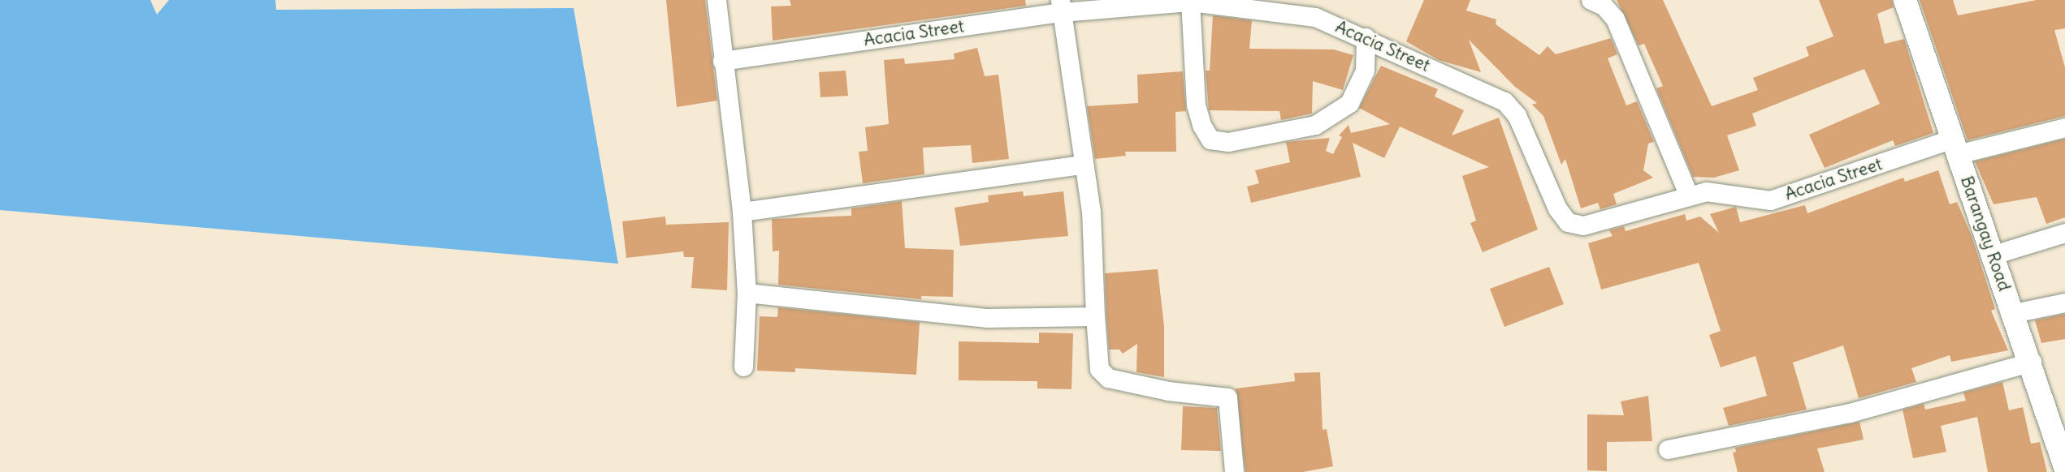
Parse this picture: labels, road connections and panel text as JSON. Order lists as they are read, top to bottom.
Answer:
{
  "streets": {
    "street": ["Acacia Street", "Barangay Road"]
  },
  "crossings": [
    ["Acacia Street", "Barangay Road"]
  ]
}
